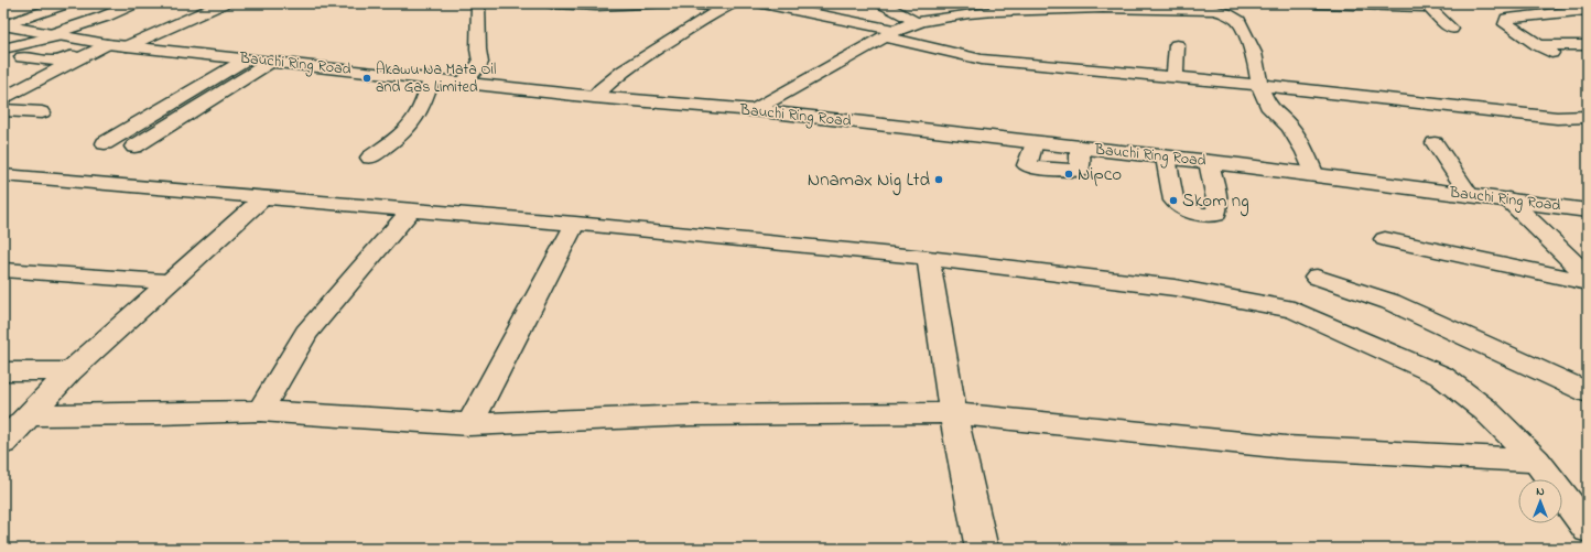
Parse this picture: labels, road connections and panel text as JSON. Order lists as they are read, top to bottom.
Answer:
{
  "streets": {
    "main road": ["Bauchi Ring Road"]
  },
  "places": [
    "Akawu Na Mata Oil and Gas Limited",
    "Nipco",
    "Nnamax Nig Ltd",
    "Skom ng"
  ],
  "north": "top"
}
